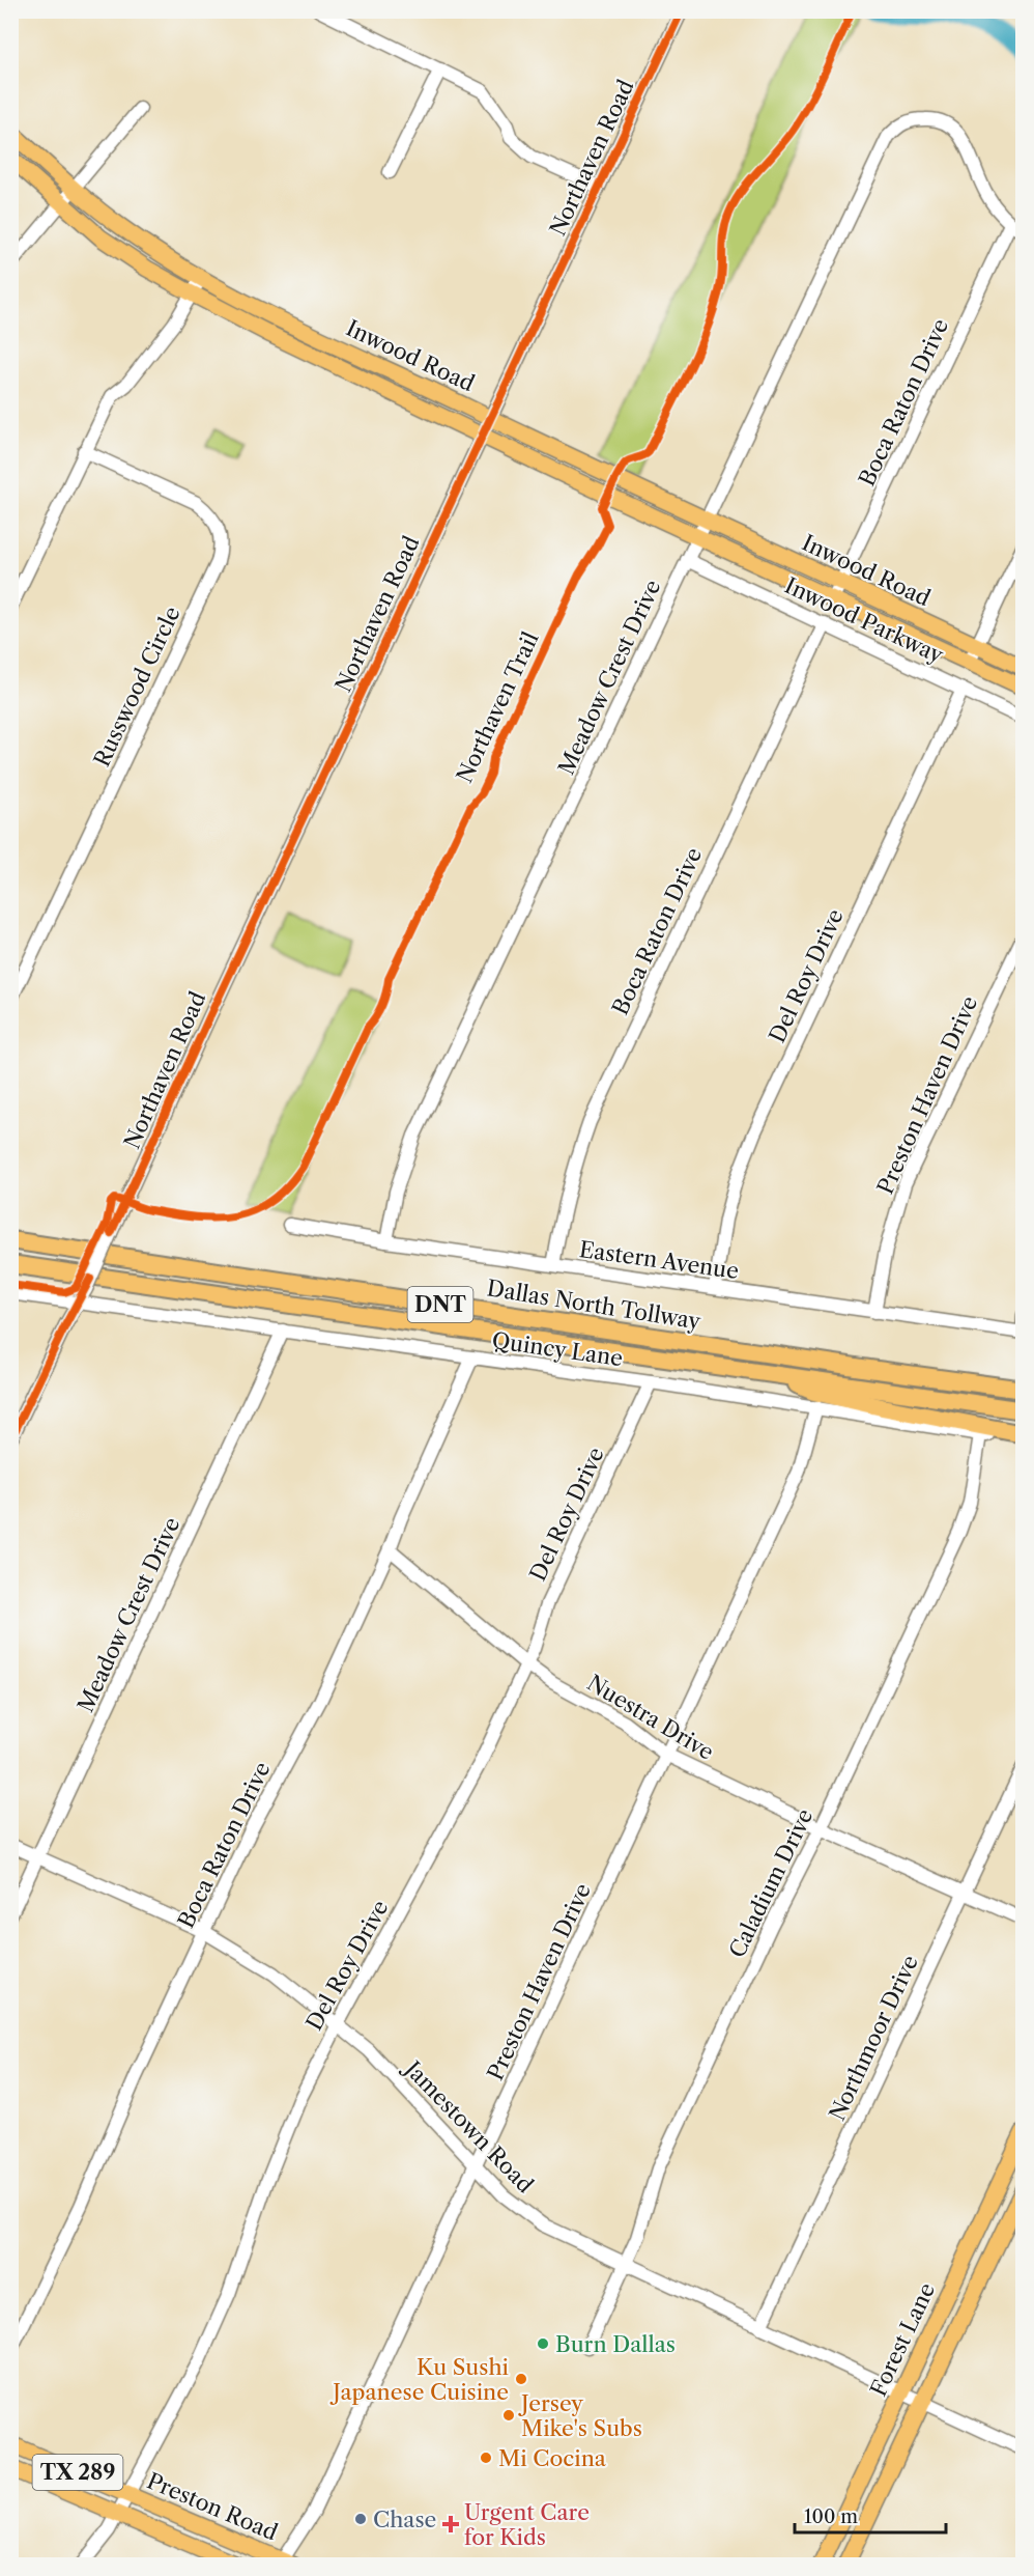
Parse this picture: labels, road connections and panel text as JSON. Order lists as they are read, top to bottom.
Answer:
{
  "streets": {
    "highway": ["DNT", "Dallas North Tollway"],
    "main road": [
      "Inwood Road",
      "Forest Lane",
      "TX 289",
      "Preston Road"
    ],
    "street": [
      "Northaven Road",
      "Boca Raton Drive",
      "Inwood Parkway",
      "Meadow Crest Drive",
      "Russwood Circle",
      "Del Roy Drive",
      "Preston Haven Drive",
      "Eastern Avenue",
      "Quincy Lane",
      "Nuestra Drive",
      "Caladium Drive",
      "Northmoor Drive",
      "Jamestown Road"
    ],
    "cycle path": ["Northaven Trail"]
  },
  "crossings": [
    ["Northaven Road", "Inwood Road"],
    ["Northaven Road", "Quincy Lane"],
    ["Inwood Road", "Boca Raton Drive"],
    ["Inwood Road", "Meadow Crest Drive"],
    ["Boca Raton Drive", "Inwood Parkway"],
    ["Boca Raton Drive", "Meadow Crest Drive"],
    ["Boca Raton Drive", "Eastern Avenue"],
    ["Boca Raton Drive", "Quincy Lane"],
    ["Boca Raton Drive", "Nuestra Drive"],
    ["Boca Raton Drive", "Jamestown Road"],
    ["Inwood Parkway", "Meadow Crest Drive"],
    ["Inwood Parkway", "Del Roy Drive"],
    ["Meadow Crest Drive", "Eastern Avenue"],
    ["Meadow Crest Drive", "Quincy Lane"],
    ["Meadow Crest Drive", "Jamestown Road"],
    ["Del Roy Drive", "Eastern Avenue"],
    ["Del Roy Drive", "Quincy Lane"],
    ["Del Roy Drive", "Nuestra Drive"],
    ["Del Roy Drive", "Jamestown Road"],
    ["Del Roy Drive", "Preston Road"],
    ["Preston Haven Drive", "Eastern Avenue"],
    ["Preston Haven Drive", "Quincy Lane"],
    ["Preston Haven Drive", "Nuestra Drive"],
    ["Preston Haven Drive", "Jamestown Road"],
    ["Preston Haven Drive", "Preston Road"],
    ["Quincy Lane", "Caladium Drive"],
    ["Nuestra Drive", "Caladium Drive"],
    ["Nuestra Drive", "Northmoor Drive"],
    ["Caladium Drive", "Jamestown Road"],
    ["Northmoor Drive", "Jamestown Road"],
    ["Jamestown Road", "Forest Lane"]
  ],
  "places": {
    "other": [
      "Burn Dallas",
      "Ku Sushi Japanese Cuisine",
      "Jersey Mike's Subs",
      "Mi Cocina",
      "Chase"
    ],
    "health": ["Urgent Care for Kids"]
  },
  "scale_bar": "100 m"
}
